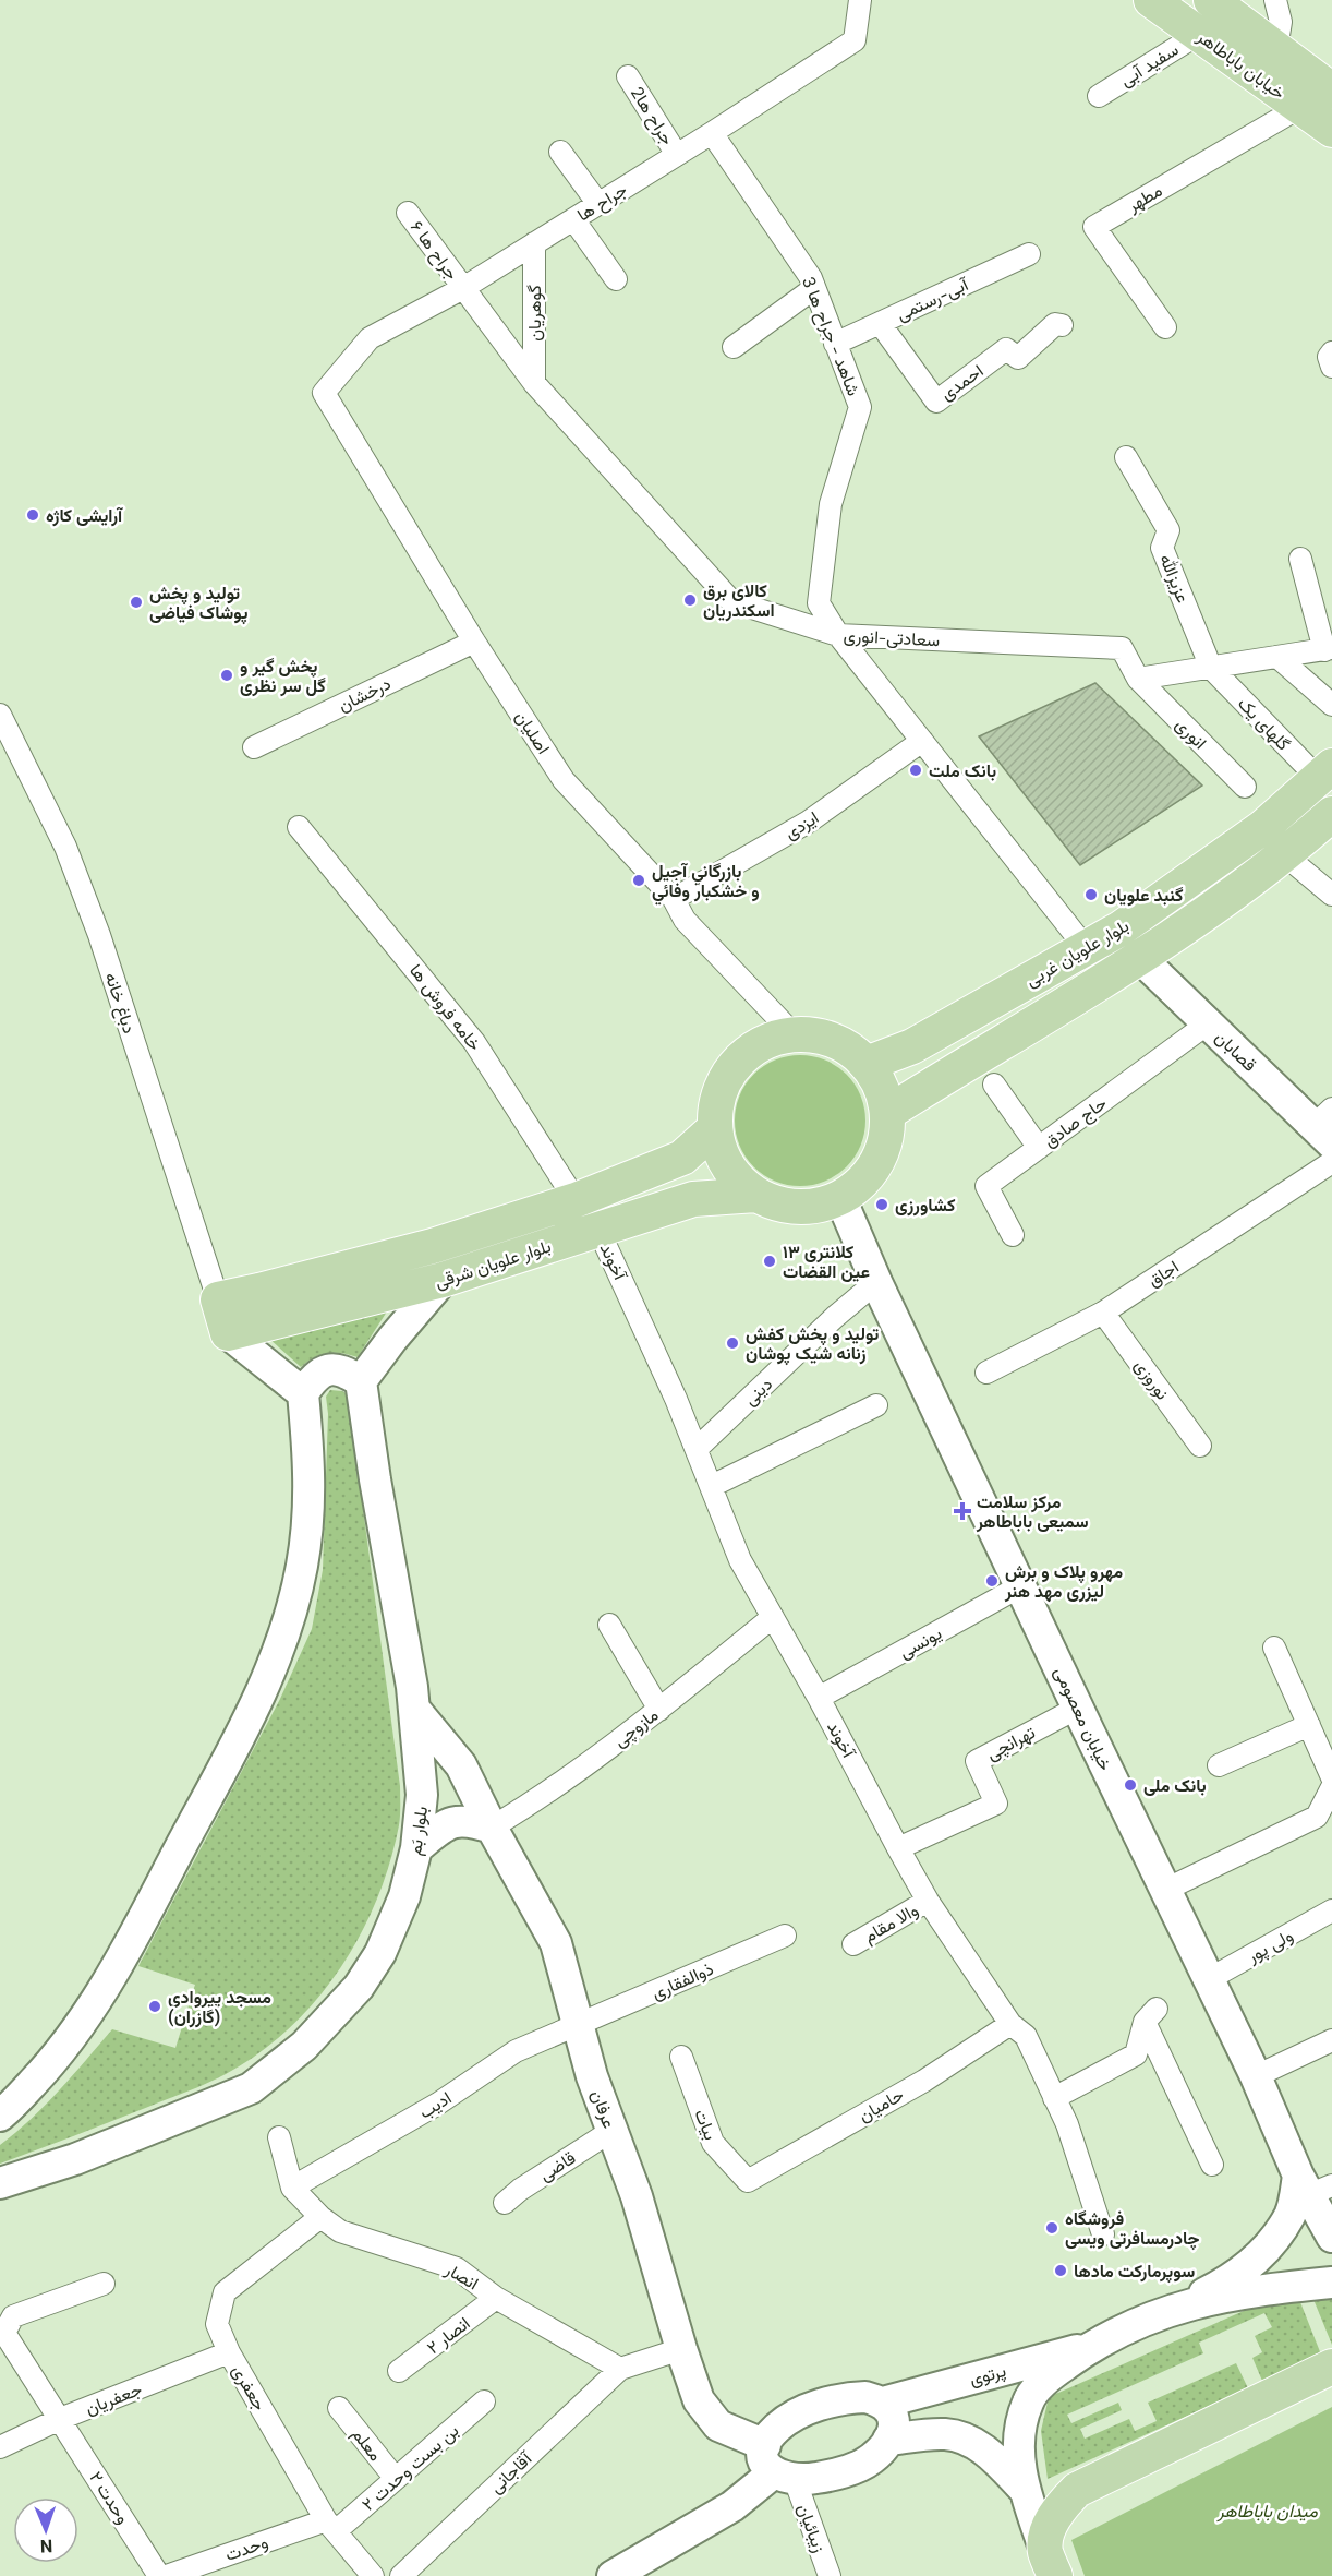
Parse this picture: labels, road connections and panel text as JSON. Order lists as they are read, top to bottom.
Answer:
{
  "streets": {
    "main road": [
      "خیابان باباطاهر",
      "بلوار علویان غربی",
      "قصابان",
      "بلوار علویان شرقی",
      "خیابان معصومی",
      "بلوار بَم",
      "عرفان",
      "پرتوی"
    ],
    "street": [
      "سفید آبی",
      "جراح ها2",
      "مطهر",
      "جراح ها",
      "جراح ها ۶",
      "آبی-رستمی",
      "گوهریان",
      "شاهد - جراح ها 3",
      "احمدی",
      "عزیزالله",
      "سعادتی-انوری",
      "درخشان",
      "گلهای یک",
      "اصلیان",
      "انوری",
      "ایزدی",
      "دباغ خانه",
      "خامه فروش ها",
      "حاج صادق",
      "آخوند",
      "اجاق",
      "نوروزی",
      "دینی",
      "یونسی",
      "مازوچی",
      "تهرانچی",
      "والا مقام",
      "ولی پور",
      "ذوالفقاری",
      "ادیب",
      "حامیان",
      "بیات",
      "قاضی",
      "انصار",
      "انصار ۲",
      "جعفری",
      "جعفریان",
      "معلم",
      "بن بست وحدت ۲",
      "آقاجانی",
      "وحدت ۲",
      "زیبائیان",
      "وحدت"
    ]
  },
  "crossings": [
    ["سفید آبی", "خیابان باباطاهر"],
    ["خیابان باباطاهر", "مطهر"],
    ["جراح ها2", "جراح ها"],
    ["جراح ها", "جراح ها ۶"],
    ["جراح ها", "گوهریان"],
    ["جراح ها", "شاهد - جراح ها 3"],
    ["جراح ها", "سعادتی-انوری"],
    ["جراح ها", "اصلیان"],
    ["جراح ها ۶", "سعادتی-انوری"],
    ["آبی-رستمی", "شاهد - جراح ها 3"],
    ["آبی-رستمی", "احمدی"],
    ["گوهریان", "سعادتی-انوری"],
    ["شاهد - جراح ها 3", "سعادتی-انوری"],
    ["شاهد - جراح ها 3", "ایزدی"],
    ["شاهد - جراح ها 3", "بلوار علویان غربی"],
    ["عزیزالله", "گلهای یک"],
    ["سعادتی-انوری", "انوری"],
    ["درخشان", "اصلیان"],
    ["گلهای یک", "بلوار علویان غربی"],
    ["اصلیان", "ایزدی"],
    ["اصلیان", "بلوار علویان غربی"],
    ["اصلیان", "بلوار علویان شرقی"],
    ["اصلیان", "خیابان معصومی"],
    ["بلوار علویان غربی", "قصابان"],
    ["بلوار علویان غربی", "بلوار علویان شرقی"],
    ["بلوار علویان غربی", "خیابان معصومی"],
    ["دباغ خانه", "بلوار علویان شرقی"],
    ["خامه فروش ها", "بلوار علویان شرقی"],
    ["قصابان", "حاج صادق"],
    ["آخوند", "بلوار علویان شرقی"],
    ["آخوند", "دینی"],
    ["آخوند", "یونسی"],
    ["آخوند", "مازوچی"],
    ["آخوند", "تهرانچی"],
    ["آخوند", "والا مقام"],
    ["آخوند", "حامیان"],
    ["بلوار علویان شرقی", "خیابان معصومی"],
    ["اجاق", "نوروزی"],
    ["دینی", "خیابان معصومی"],
    ["یونسی", "خیابان معصومی"],
    ["خیابان معصومی", "تهرانچی"],
    ["خیابان معصومی", "ولی پور"],
    ["مازوچی", "عرفان"],
    ["بلوار بَم", "عرفان"],
    ["ذوالفقاری", "ادیب"],
    ["ذوالفقاری", "عرفان"],
    ["ادیب", "عرفان"],
    ["ادیب", "انصار"],
    ["حامیان", "بیات"],
    ["عرفان", "قاضی"],
    ["عرفان", "پرتوی"],
    ["عرفان", "زیبائیان"],
    ["انصار", "انصار ۲"],
    ["انصار", "جعفری"],
    ["انصار", "آقاجانی"],
    ["پرتوی", "زیبائیان"],
    ["جعفری", "جعفریان"],
    ["جعفری", "بن بست وحدت ۲"],
    ["جعفری", "وحدت"],
    ["جعفریان", "وحدت ۲"],
    ["معلم", "بن بست وحدت ۲"],
    ["بن بست وحدت ۲", "وحدت"]
  ],
  "parks": ["میدان باباطاهر"],
  "places": {
    "other": [
      "آرایشی کاژه",
      "کالای برق اسکندریان",
      "تولید و پخش پوشاک فیاضی",
      "پخش گیر و گل سر نظری",
      "بانک ملت",
      "بازرگاني آجيل و خشكبار وفائي",
      "گنبد علویان",
      "کشاورزی",
      "کلانتری ۱۳ عین القضات",
      "تولید و پخش کفش زنانه شیک پوشان",
      "مهرو پلاک و برش لیزری مهد هنر",
      "بانک ملی",
      "مسجد پیروادی (گازران)",
      "فروشگاه چادرمسافرتی ویسی",
      "سوپرمارکت مادها"
    ],
    "health": ["مرکز سلامت سمیعی باباطاهر"]
  },
  "north": "bottom"
}
